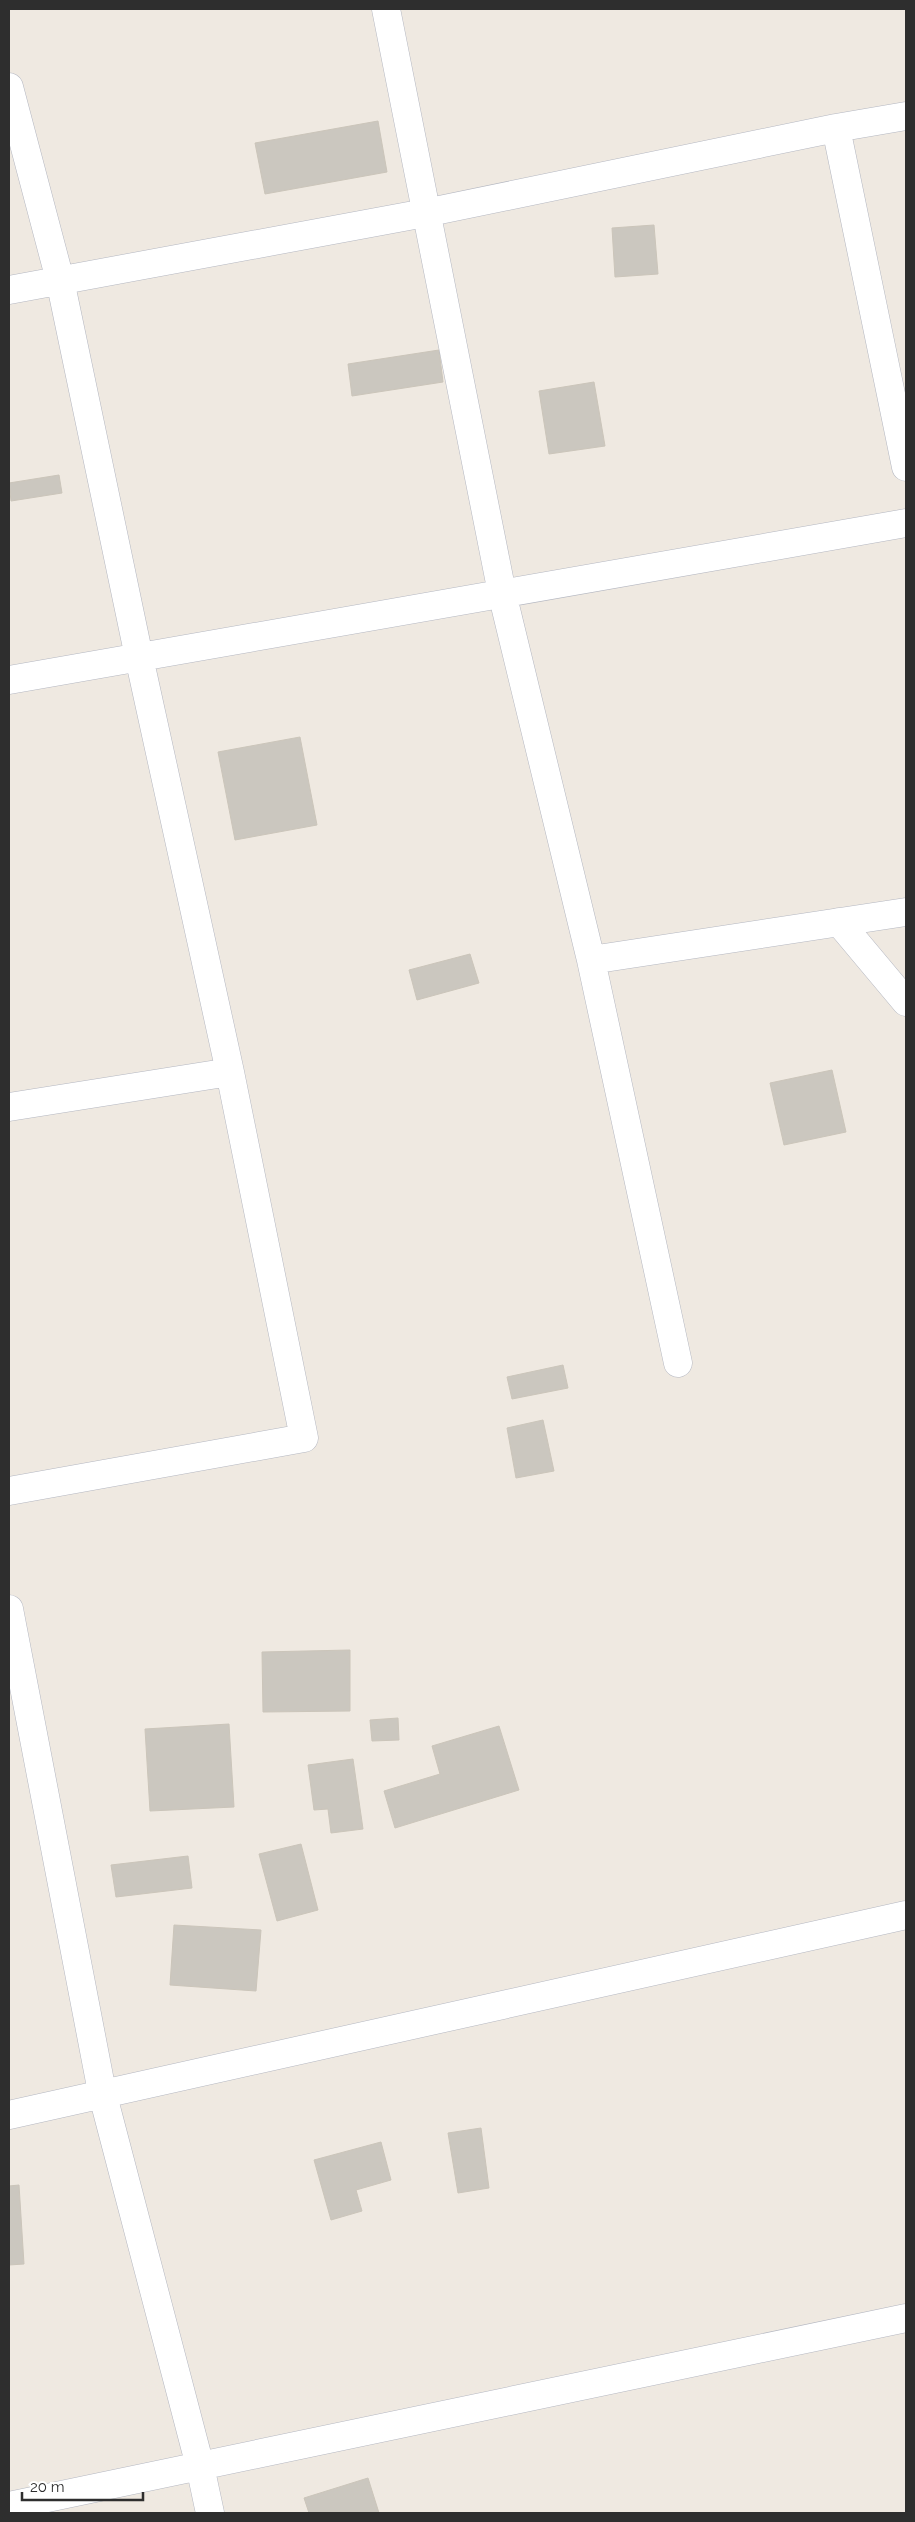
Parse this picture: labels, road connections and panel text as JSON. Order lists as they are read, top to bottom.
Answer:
{
  "scale_bar": "20 m"
}
